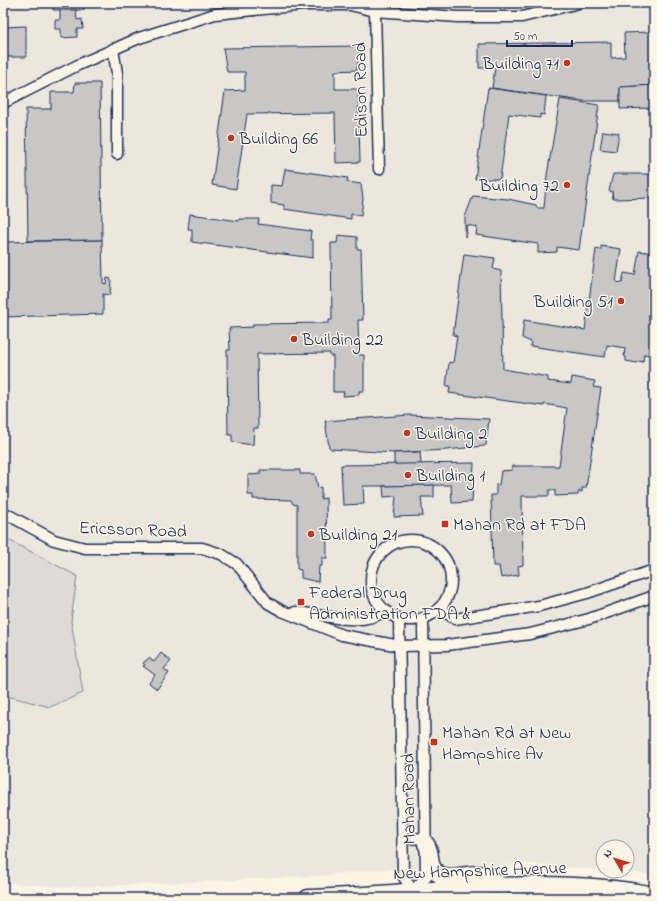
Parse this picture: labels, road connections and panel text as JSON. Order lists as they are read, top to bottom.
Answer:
{
  "streets": {
    "main road": ["New Hampshire Avenue"],
    "street": ["Edison Road", "Ericsson Road", "Mahan Road"]
  },
  "crossings": [
    ["Mahan Road", "New Hampshire Avenue"]
  ],
  "places": {
    "other": [
      "Building 71",
      "Building 66",
      "Building 72",
      "Building 51",
      "Building 22",
      "Building 2",
      "Building 1",
      "Building 21"
    ],
    "transit": ["Mahan Rd at FDA", "Federal Drug Administration FDA &", "Mahan Rd at New Hampshire Av"]
  },
  "scale_bar": "50 m",
  "north": "top left"
}
